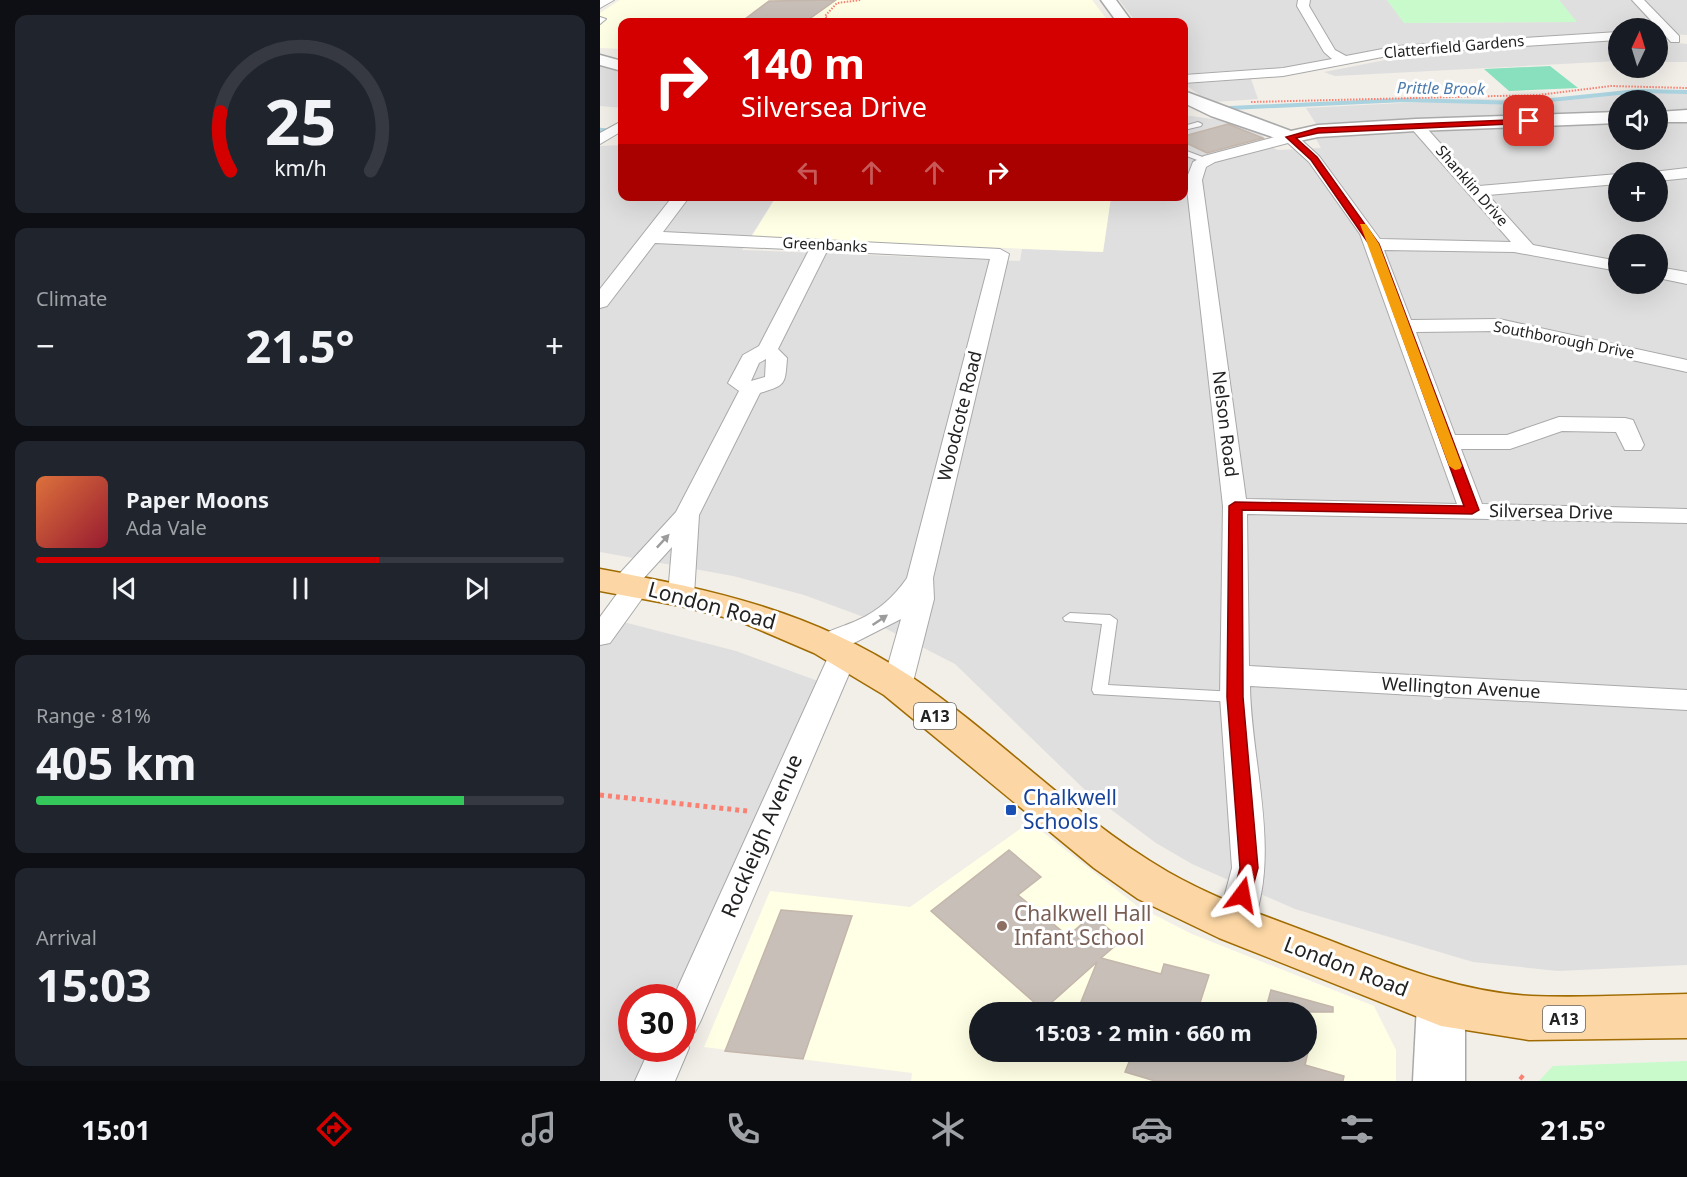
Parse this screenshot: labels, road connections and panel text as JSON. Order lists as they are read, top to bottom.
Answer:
{
  "streets": {
    "main road": ["London Road", "A13"],
    "street": [
      "Clatterfield Gardens",
      "Shanklin Drive",
      "Greenbanks",
      "Southborough Drive",
      "Woodcote Road",
      "Nelson Road",
      "Silversea Drive",
      "Wellington Avenue",
      "Rockleigh Avenue"
    ]
  },
  "crossings": [
    ["Greenbanks", "Woodcote Road"],
    ["Woodcote Road", "London Road"],
    ["Woodcote Road", "Rockleigh Avenue"],
    ["Nelson Road", "Silversea Drive"],
    ["Nelson Road", "London Road"],
    ["Nelson Road", "Wellington Avenue"],
    ["London Road", "Rockleigh Avenue"]
  ],
  "water": ["Prittle Brook"],
  "places": {
    "transit": ["Chalkwell Schools"],
    "other": ["Chalkwell Hall Infant School"]
  },
  "north": "top",
  "page": {
    "map_buttons": ["+", "−"],
    "turn": ["140 m", "Silversea Drive"],
    "tile": [
      "Climate",
      ["Range · 81%", "405 km"],
      ["Arrival", "15:03"]
    ],
    "heat": ["−", "21.5°", "+"],
    "song": ["Paper Moons", "Ada Vale"],
    "limit": "30",
    "trip": "15:03 · 2 min · 660 m",
    "tabs": ["15:01", "21.5°"],
    "gauge": ["25", "km/h"]
  }
}
